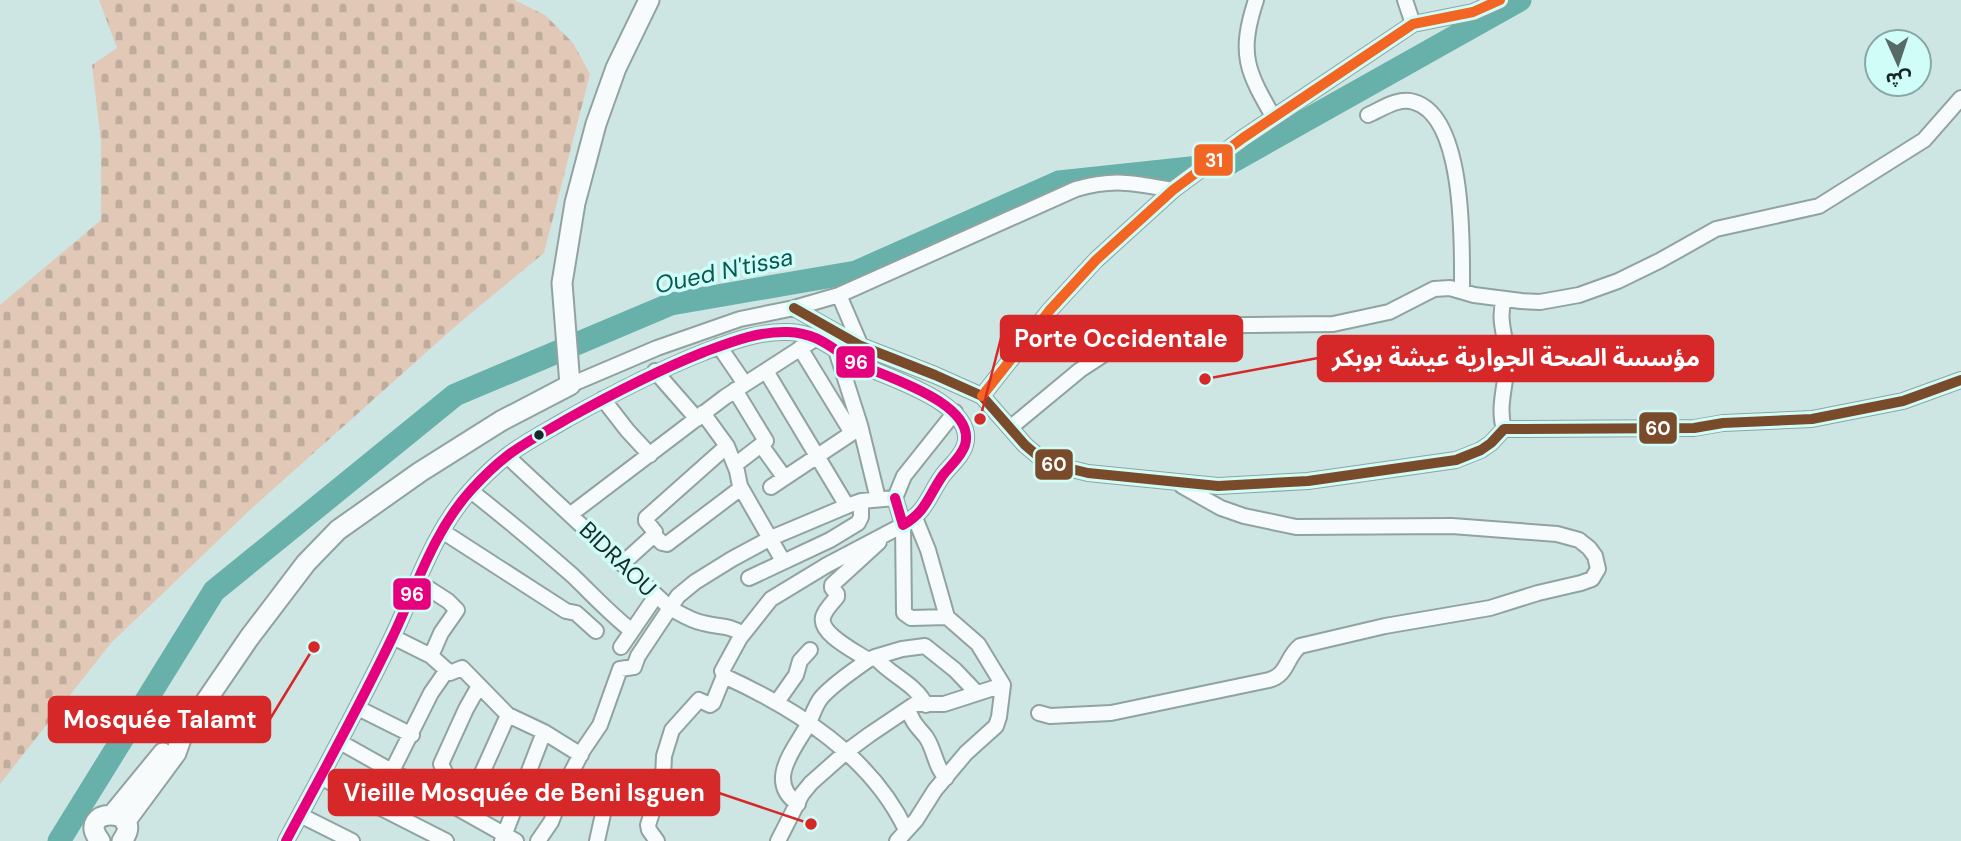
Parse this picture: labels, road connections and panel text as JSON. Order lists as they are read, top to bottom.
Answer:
{
  "streets": {
    "street": ["BIDRAOU"]
  },
  "water": ["Oued N'tissa"],
  "places": [
    "مؤسسة الصحة الجوارية عيشة بوبكر",
    "Porte Occidentale",
    "Mosquée Talamt",
    "Vieille Mosquée de Beni Isguen"
  ],
  "lines": ["transit line 31", "transit line 60", "transit line 96"],
  "north": "bottom"
}
